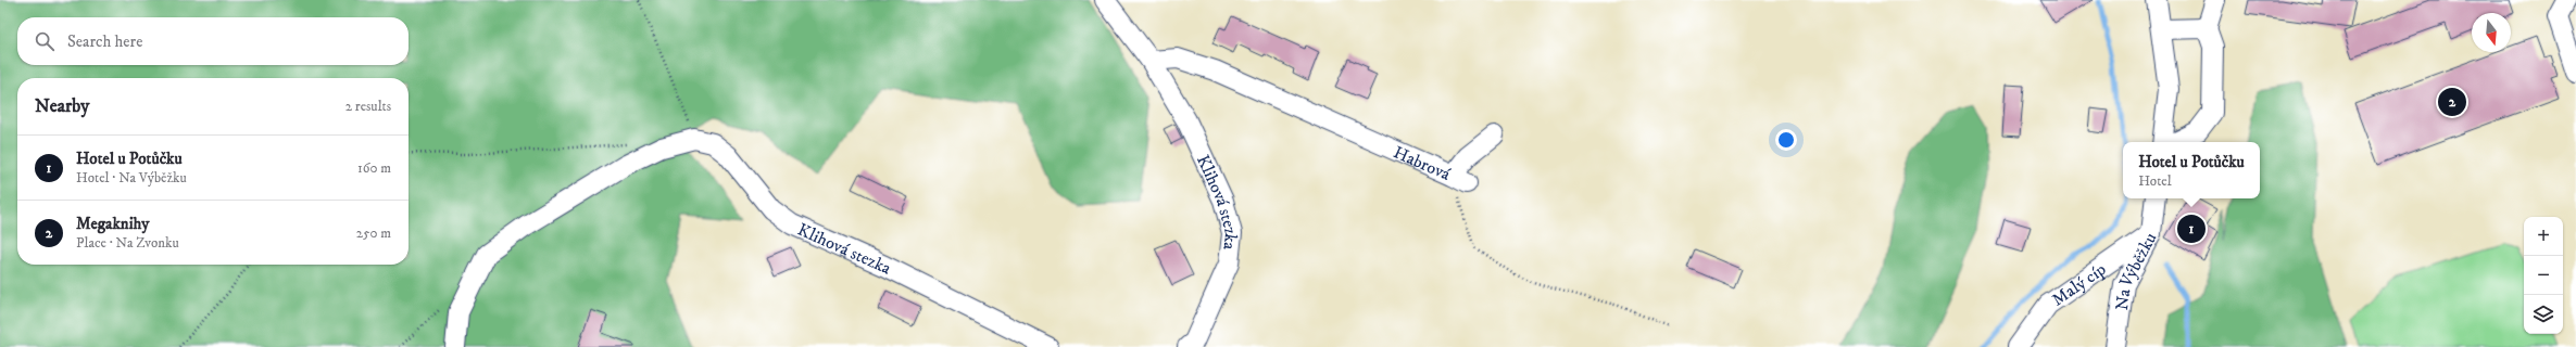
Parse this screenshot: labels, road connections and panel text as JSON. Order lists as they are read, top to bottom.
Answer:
{
  "streets": {
    "street": [
      "Habrová",
      "Klihová stezka",
      "Na Výběžku",
      "Malý cíp"
    ]
  },
  "crossings": [
    ["Habrová", "Klihová stezka"],
    ["Na Výběžku", "Malý cíp"]
  ],
  "north": "bottom",
  "page": {
    "search": "Search here",
    "heading": ["Nearby", "2 results"],
    "pins": ["2", "1"],
    "list": [
      {
        "mark": "1",
        "name": "Hotel u Potůčku",
        "note": "Hotel · Na Výběžku",
        "value": "160 m"
      },
      {
        "mark": "2",
        "name": "Megaknihy",
        "note": "Place · Na Zvonku",
        "value": "250 m"
      }
    ],
    "popup": ["Hotel u Potůčku", "Hotel"],
    "map_buttons": ["+", "−"]
  }
}
